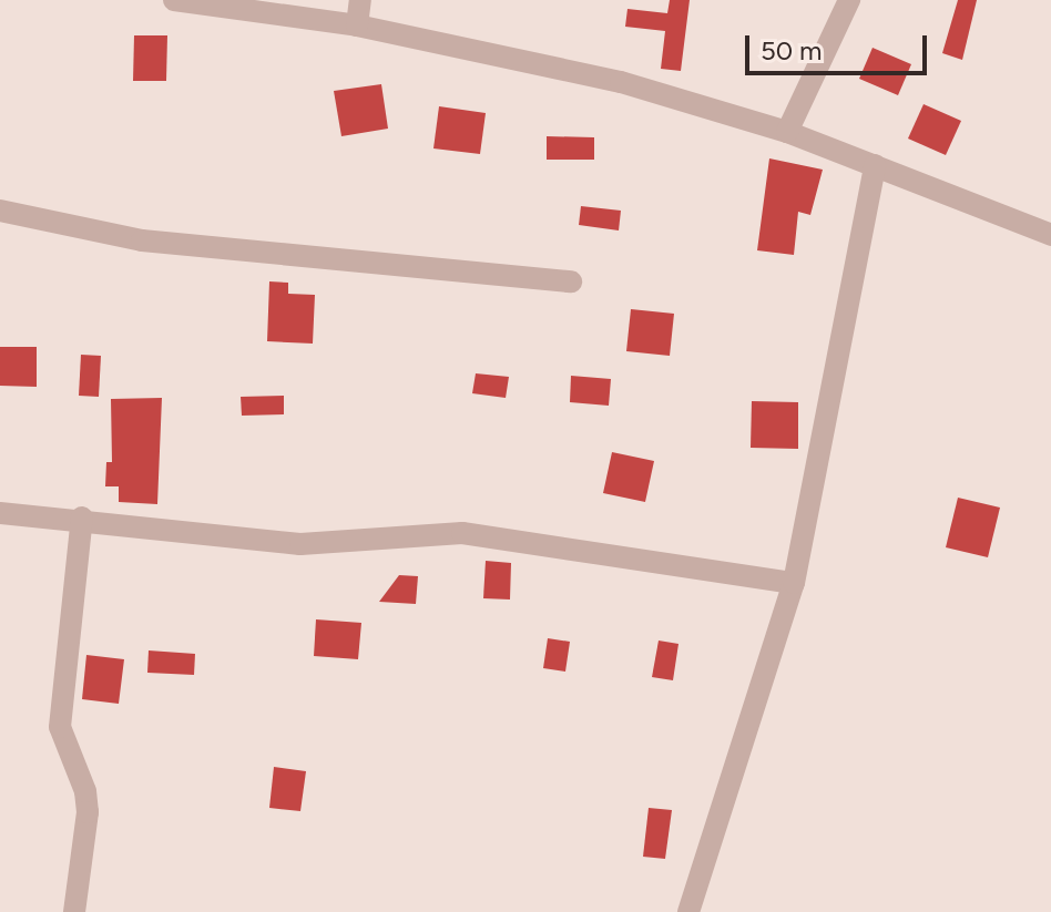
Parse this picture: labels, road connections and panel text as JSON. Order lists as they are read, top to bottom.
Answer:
{
  "scale_bar": "50 m"
}
